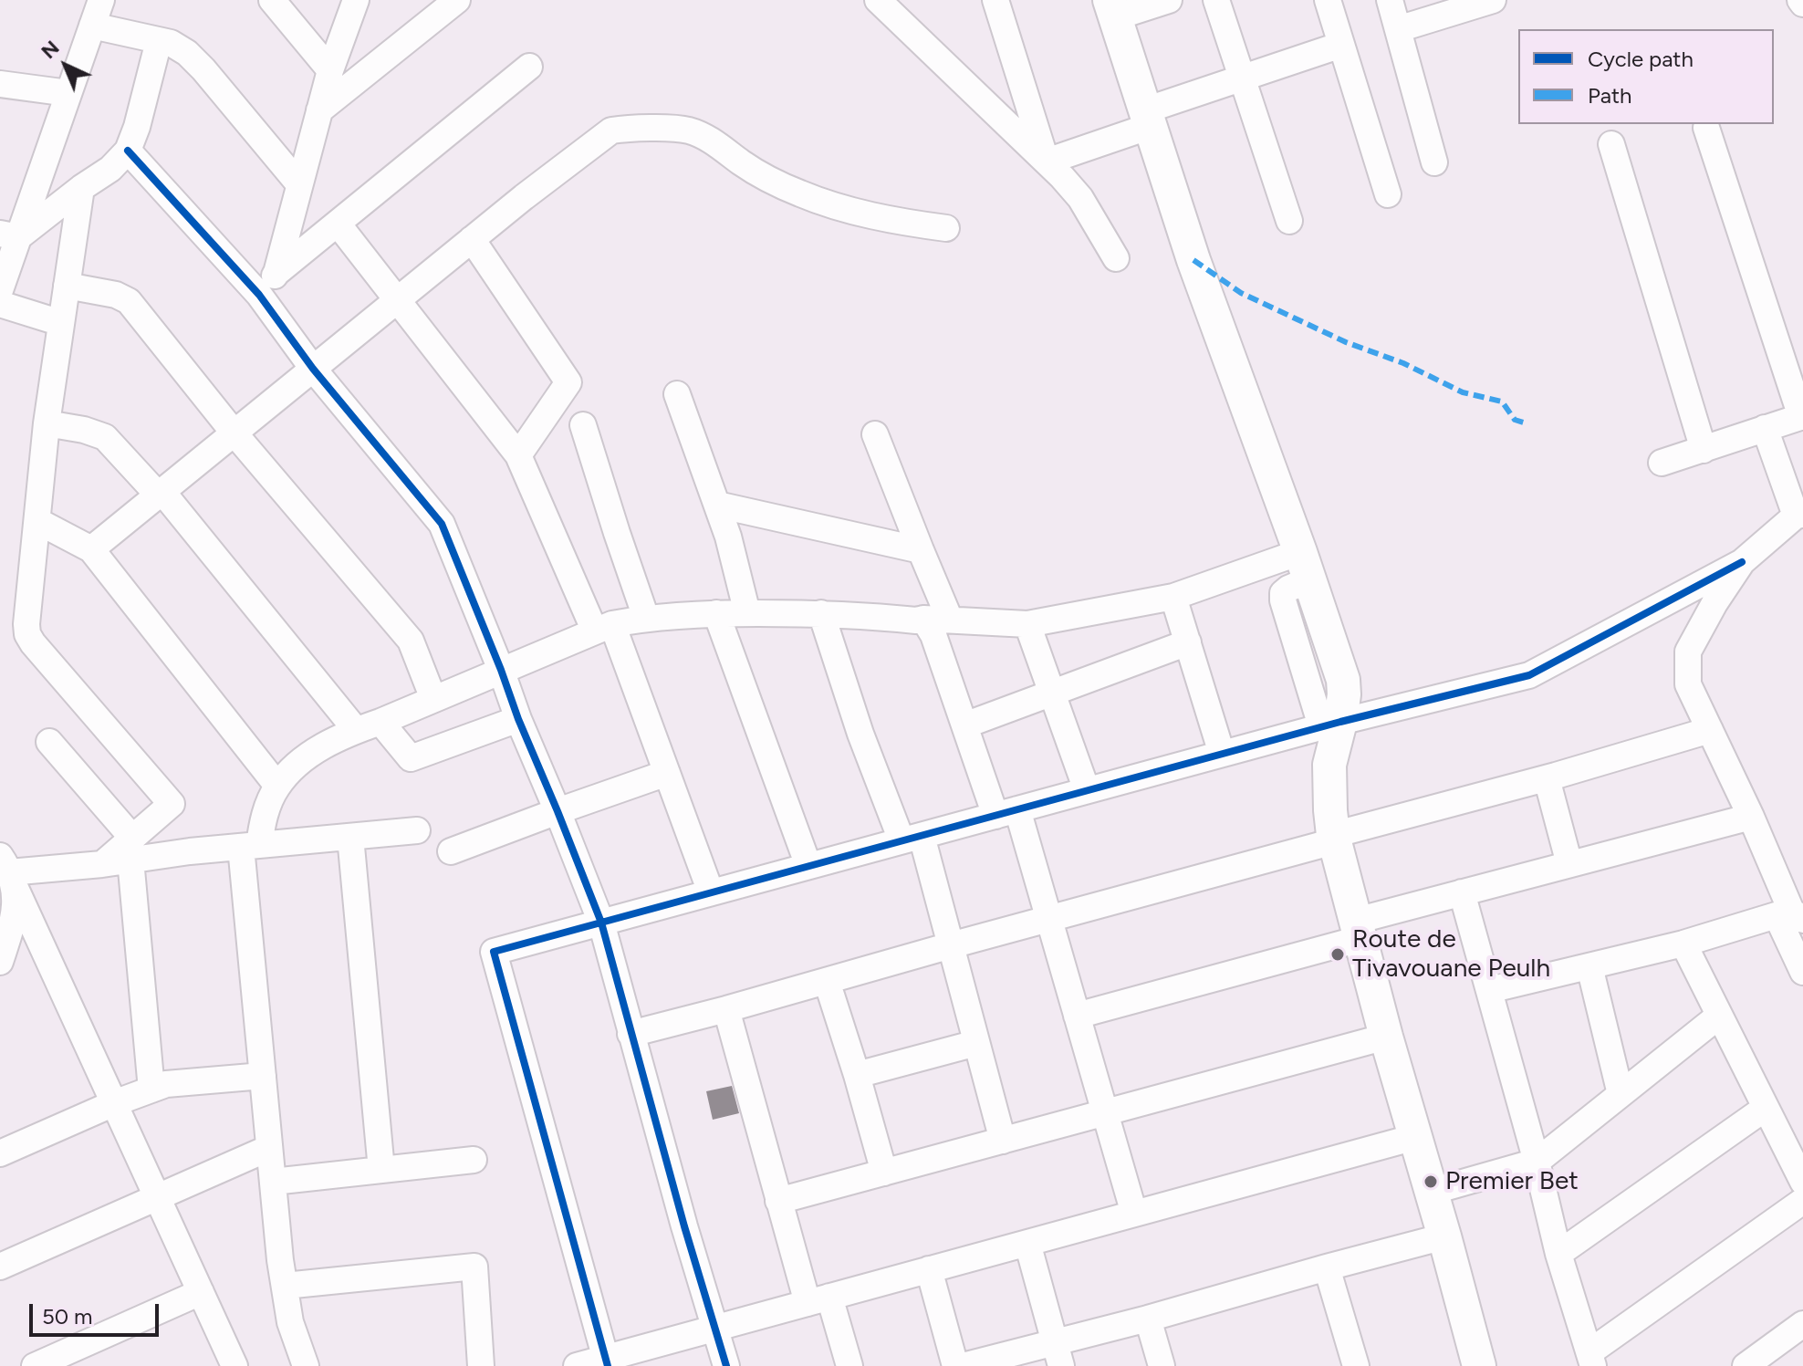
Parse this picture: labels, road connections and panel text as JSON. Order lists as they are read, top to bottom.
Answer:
{
  "places": ["Route de Tivavouane Peulh", "Premier Bet"],
  "legend": ["Cycle path", "Path"],
  "scale_bar": "50 m",
  "north": "top left"
}
